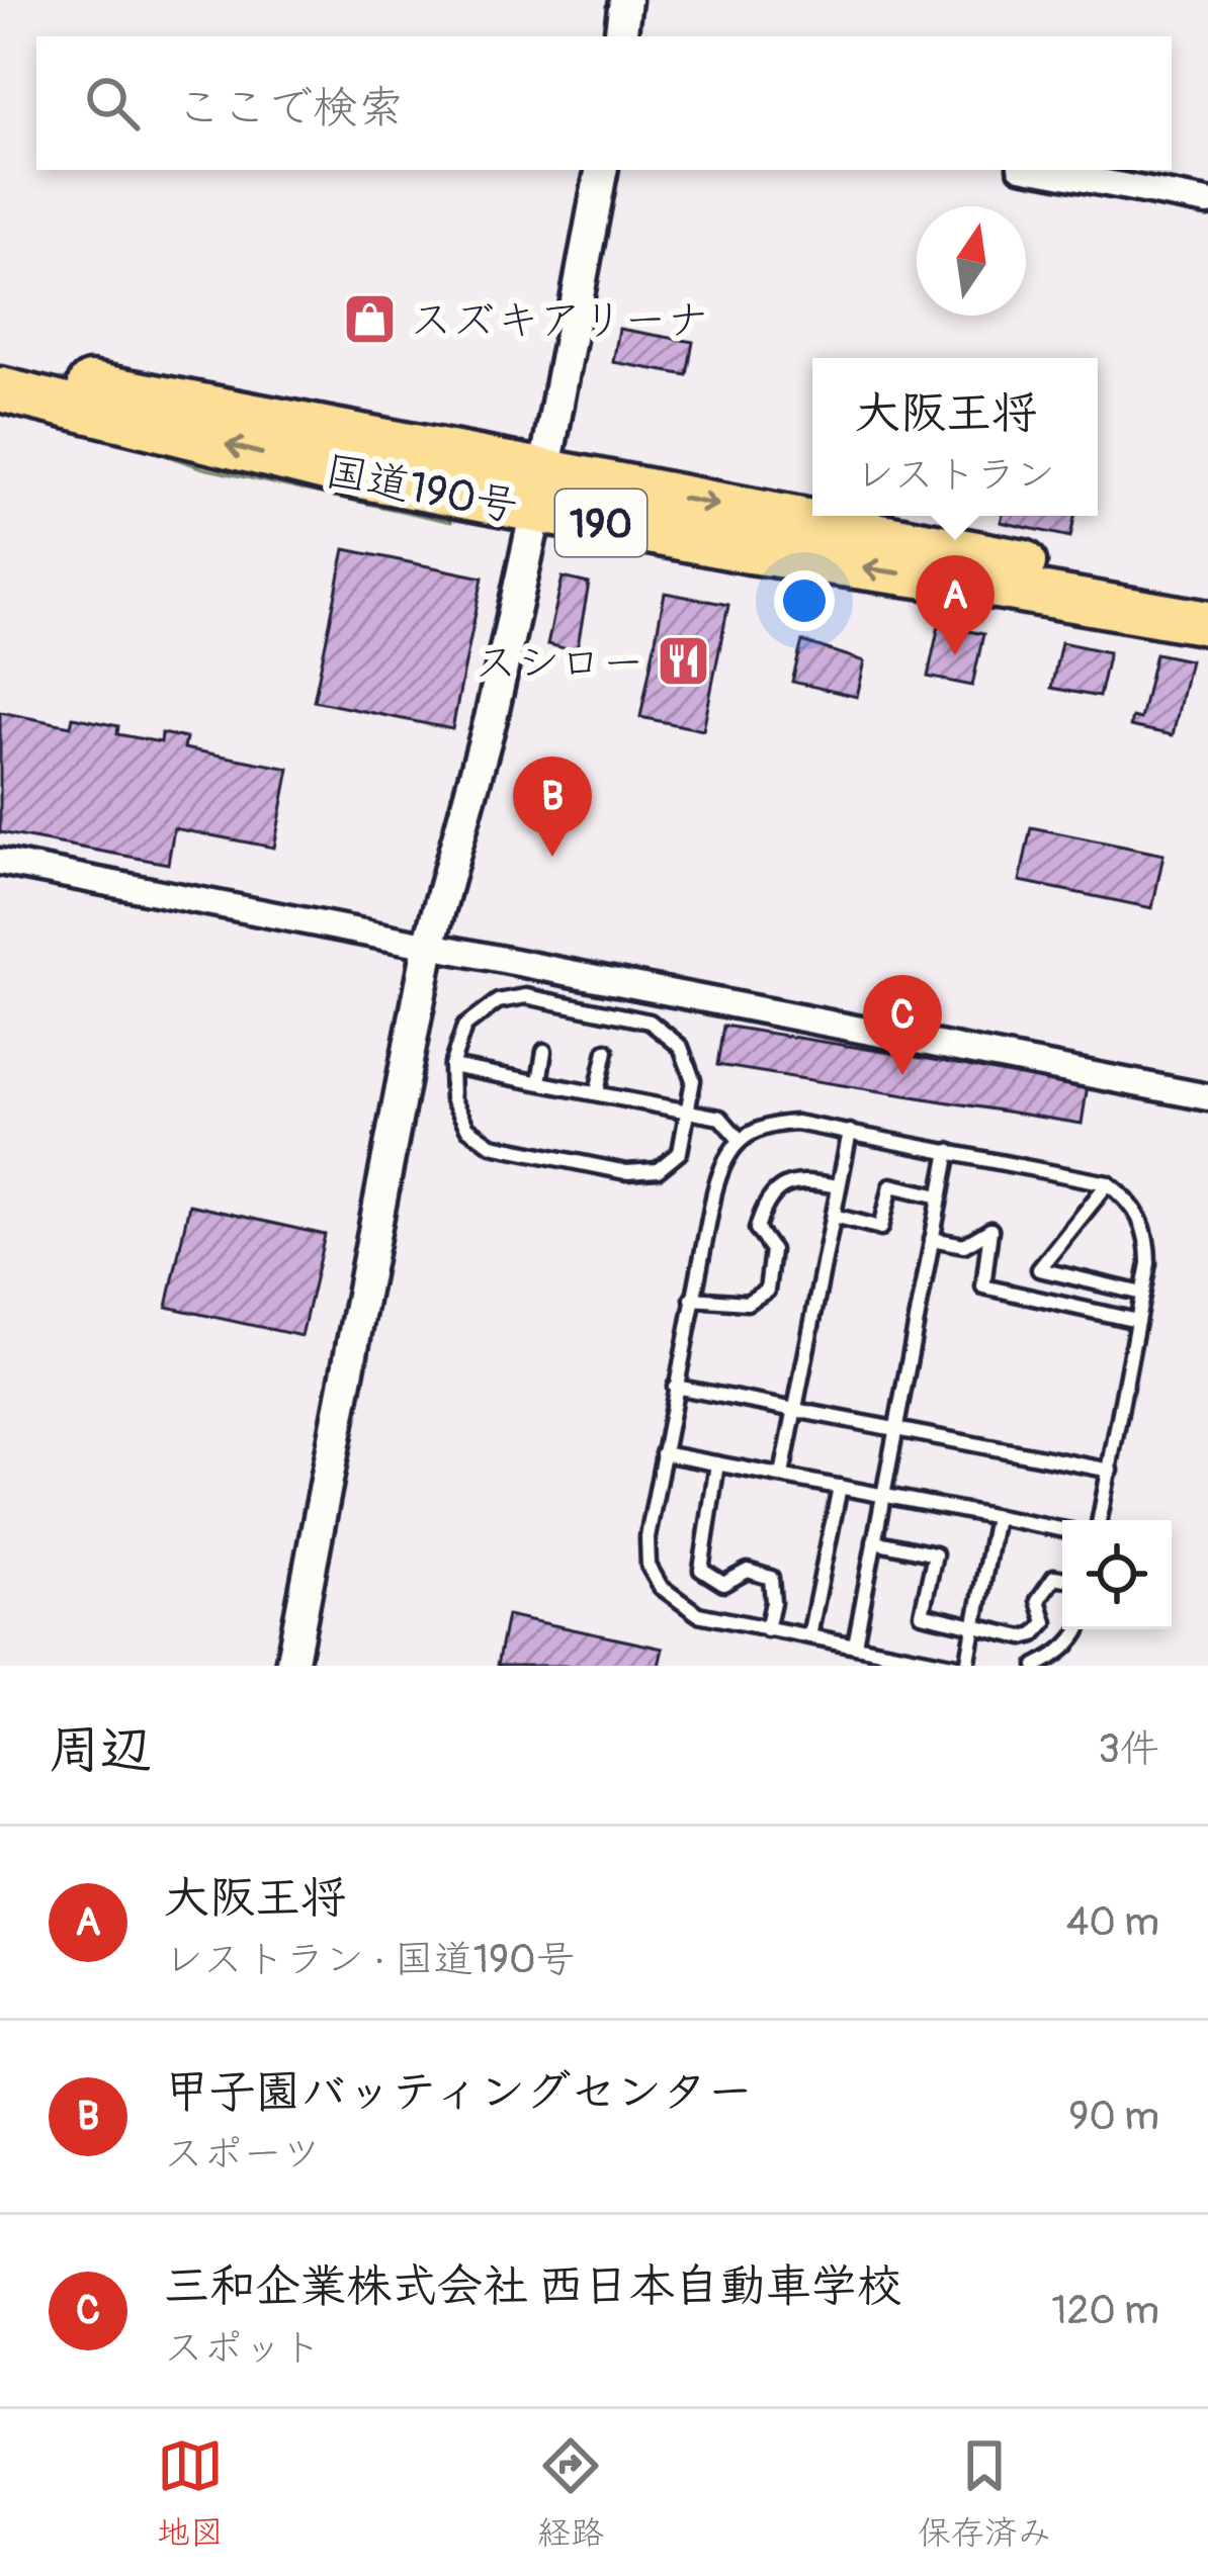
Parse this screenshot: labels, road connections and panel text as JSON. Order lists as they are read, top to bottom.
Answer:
{
  "streets": {
    "highway": ["国道190号", "190"]
  },
  "places": {
    "shop": ["スズキアリーナ"],
    "restaurant": ["スシロー"]
  },
  "north": "top",
  "page": {
    "search": "ここで検索",
    "popup": ["大阪王将", "レストラン"],
    "pins": ["A", "B", "C"],
    "heading": ["周辺", "3件"],
    "list": [
      {
        "mark": "A",
        "name": "大阪王将",
        "note": "レストラン · 国道190号",
        "value": "40 m"
      },
      {
        "mark": "B",
        "name": "甲子園バッティングセンター",
        "note": "スポーツ",
        "value": "90 m"
      },
      {
        "mark": "C",
        "name": "三和企業株式会社 西日本自動車学校",
        "note": "スポット",
        "value": "120 m"
      }
    ],
    "nav": ["地図", "経路", "保存済み"]
  }
}
